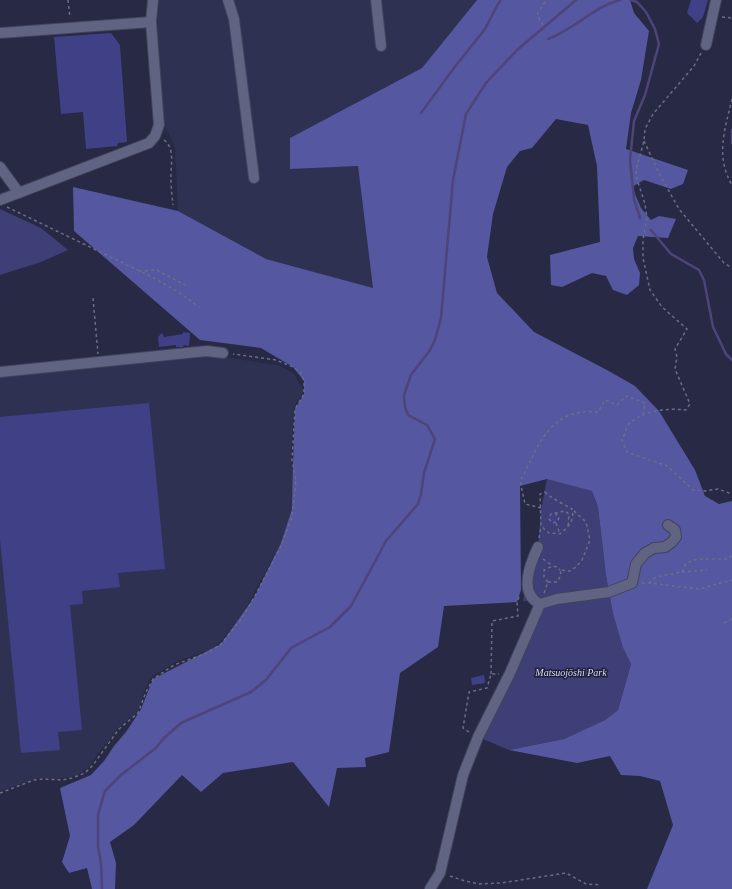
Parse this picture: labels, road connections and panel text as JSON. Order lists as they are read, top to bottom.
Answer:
{
  "parks": ["Matsuojōshi Park"]
}
